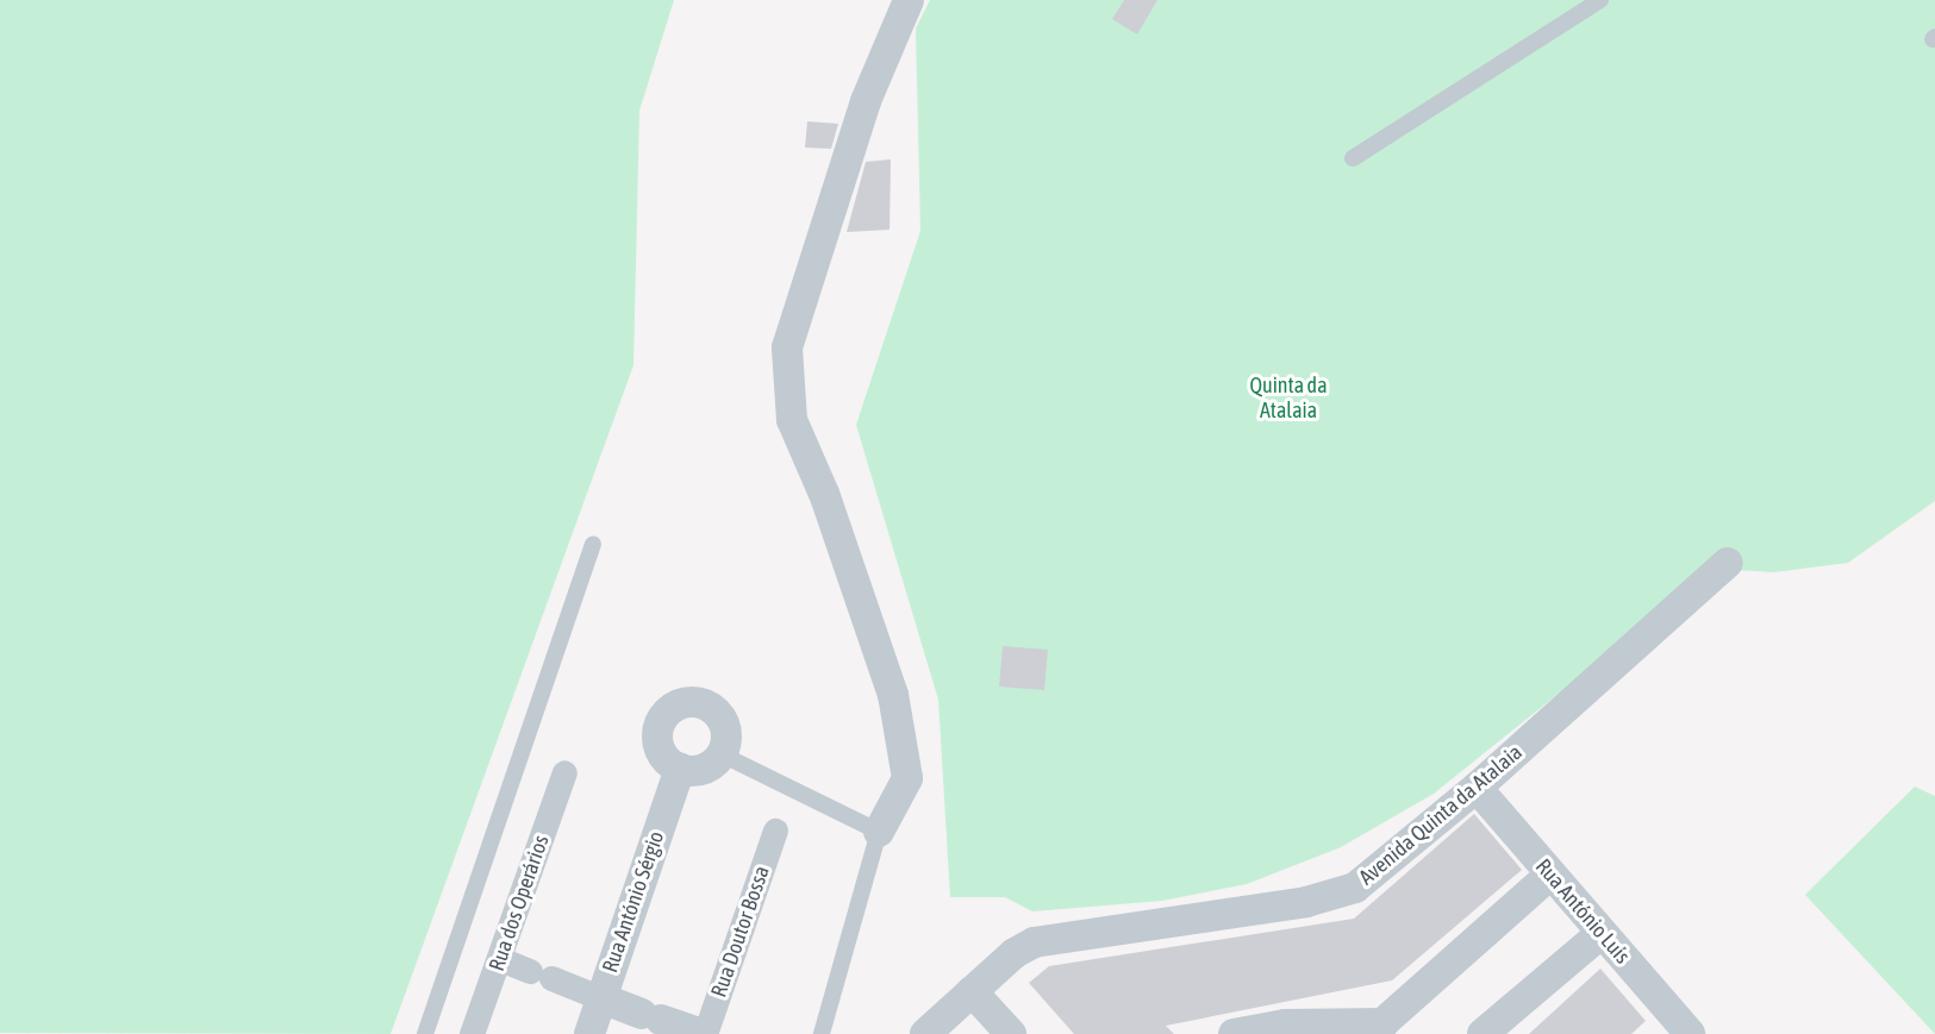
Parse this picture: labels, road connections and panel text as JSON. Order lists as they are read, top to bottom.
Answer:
{
  "streets": {
    "street": [
      "Avenida Quinta da Atalaia",
      "Rua António Sérgio",
      "Rua dos Operários",
      "Rua António Luís",
      "Rua Doutor Bossa"
    ]
  },
  "crossings": [
    ["Avenida Quinta da Atalaia", "Rua António Luís"]
  ],
  "parks": ["Quinta da Atalaia"]
}
